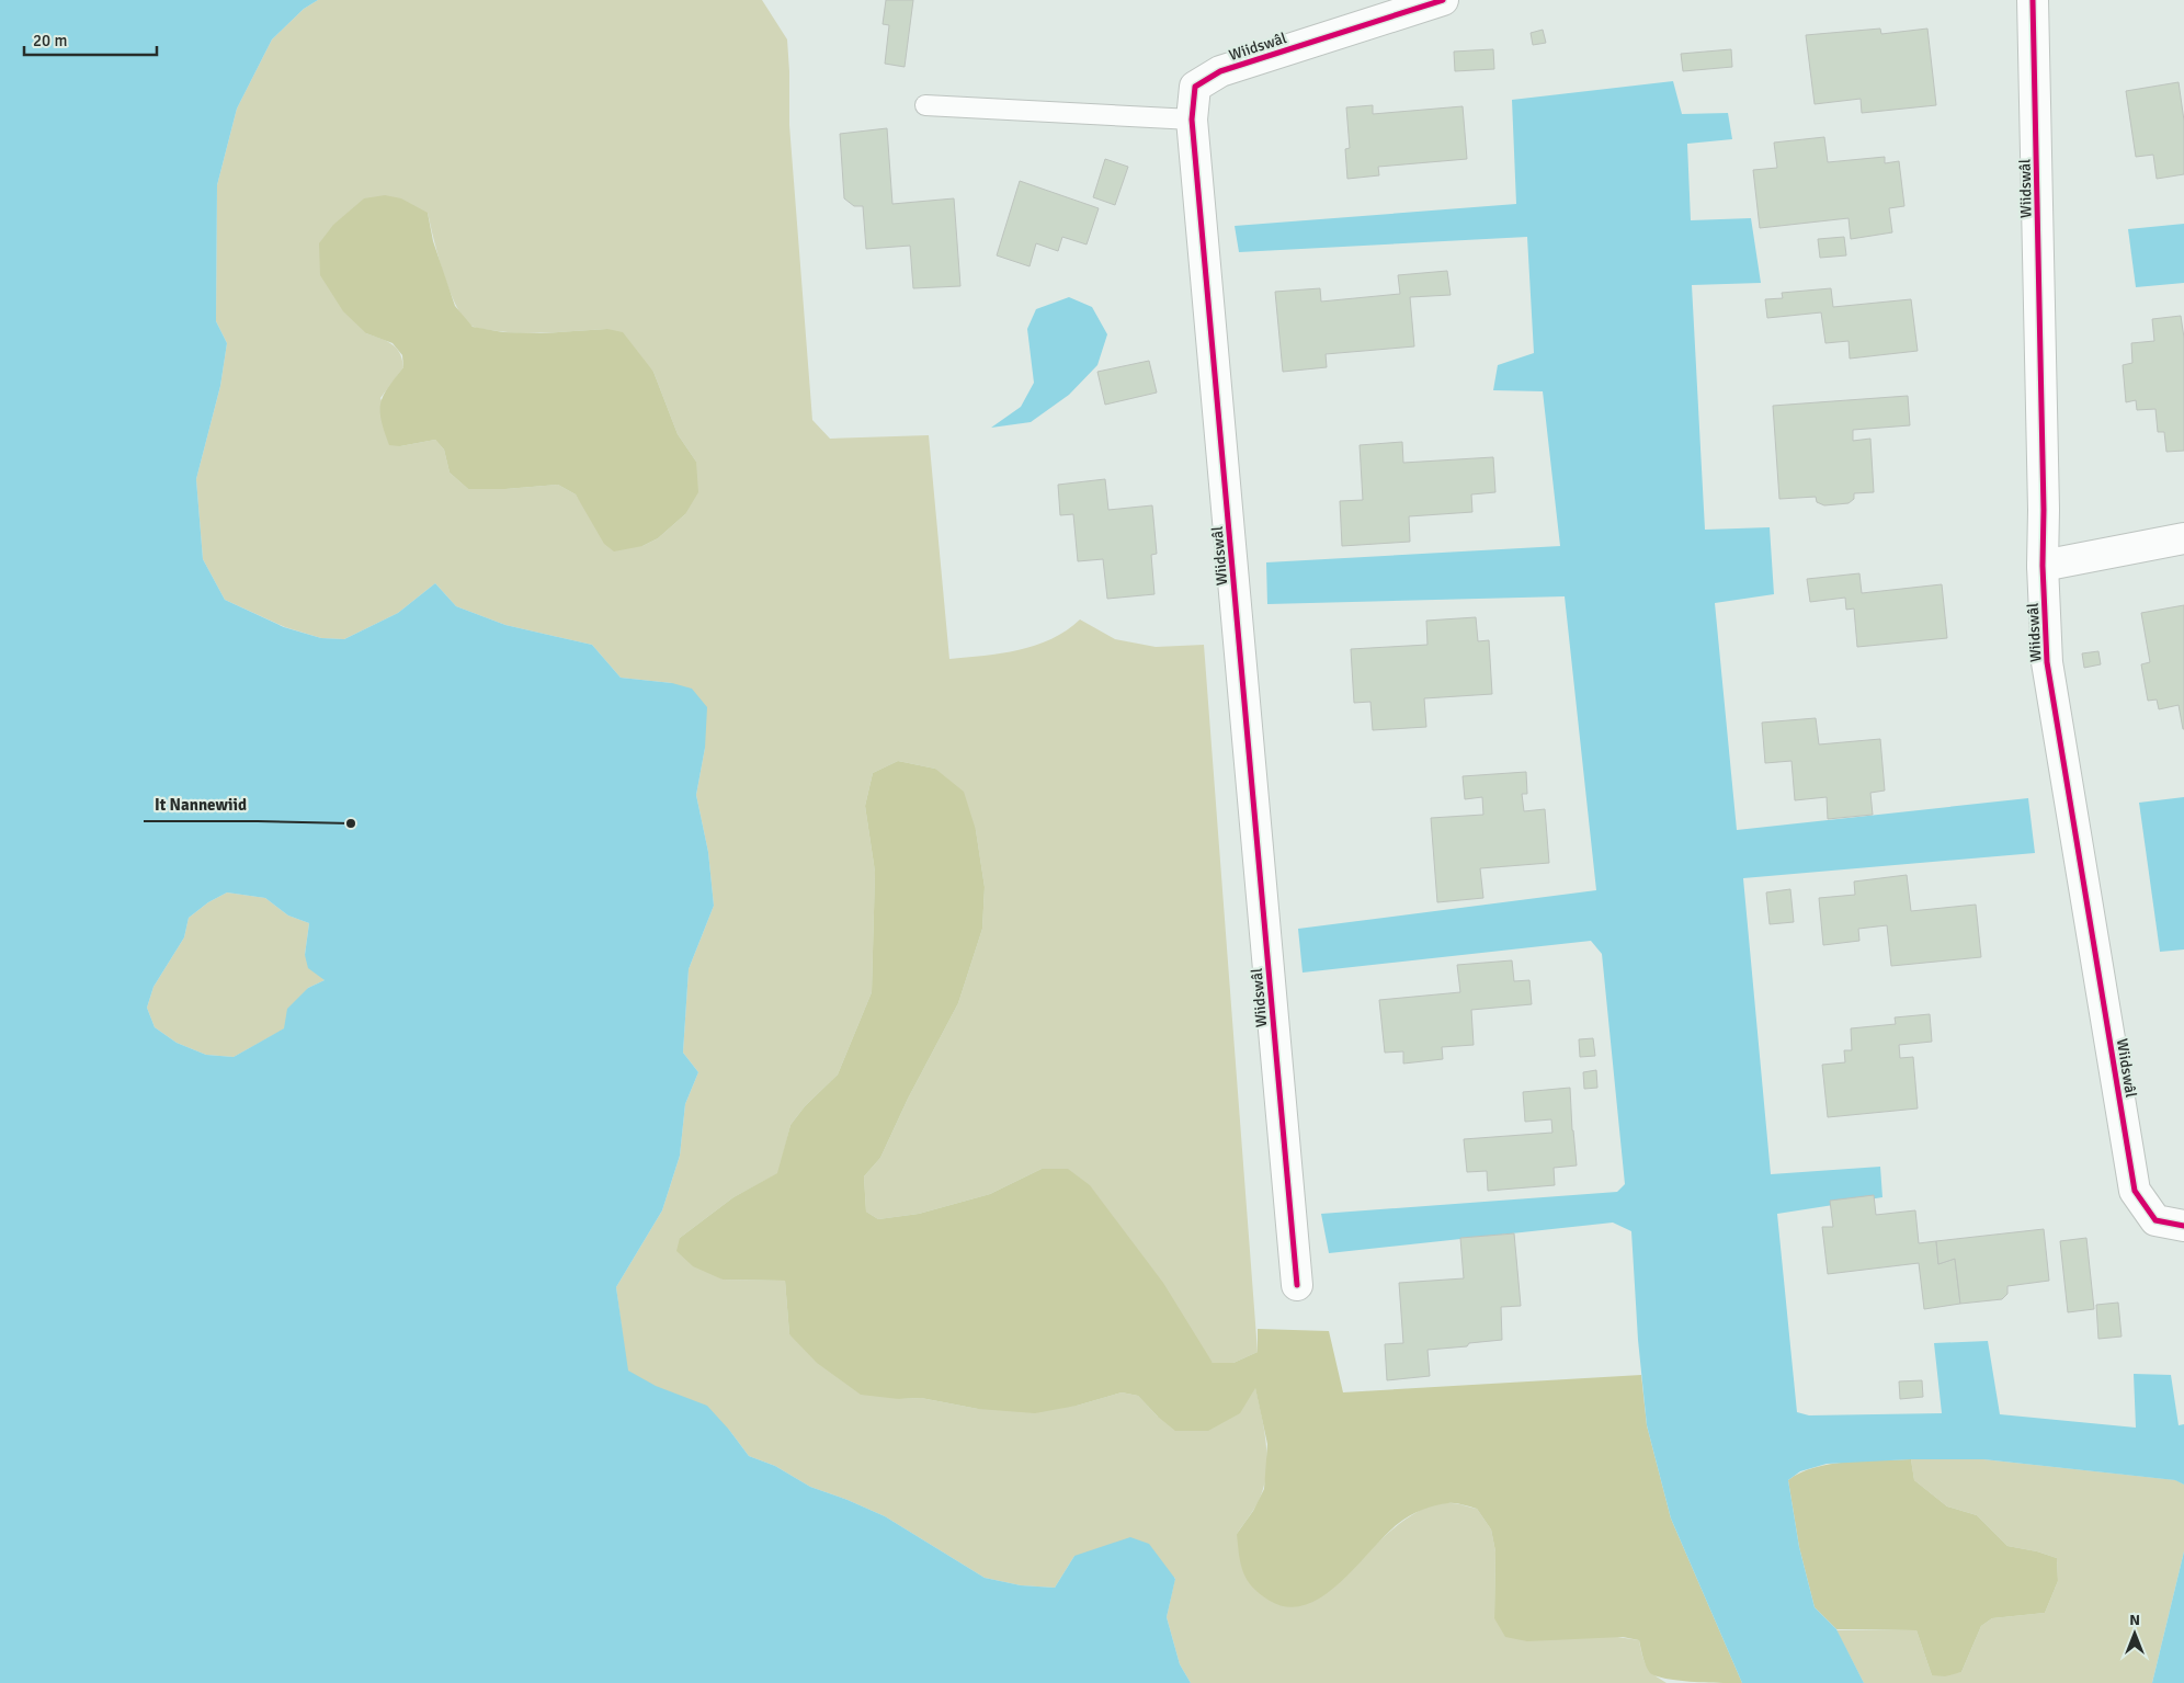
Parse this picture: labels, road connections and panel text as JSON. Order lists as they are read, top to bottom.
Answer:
{
  "streets": {
    "street": ["Wiidswâl"]
  },
  "places": ["It Nannewiid"],
  "scale_bar": "20 m",
  "north": "top"
}
